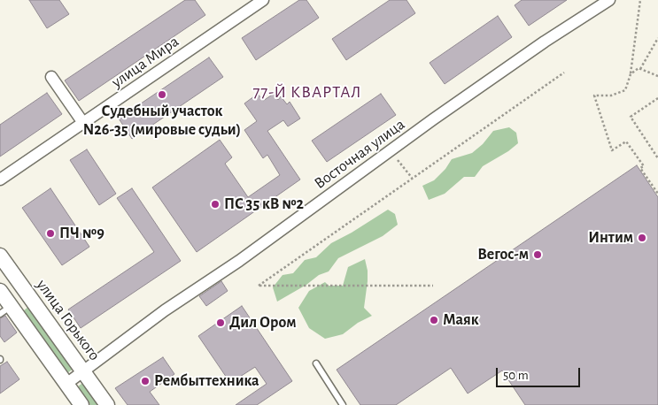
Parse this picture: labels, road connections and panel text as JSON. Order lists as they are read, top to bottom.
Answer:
{
  "streets": {
    "street": ["улица Мира", "Восточная улица", "улица Горького"]
  },
  "crossings": [
    ["Восточная улица", "улица Горького"]
  ],
  "districts": ["77-Й КВАРТАЛ"],
  "places": [
    "Судебный участок N26-35 (мировые судьи)",
    "ПС 35 кВ №2",
    "ПЧ №9",
    "Интим",
    "Вегос-м",
    "Маяк",
    "Дил Ором",
    "Рембыттехника"
  ],
  "scale_bar": "50 m"
}
